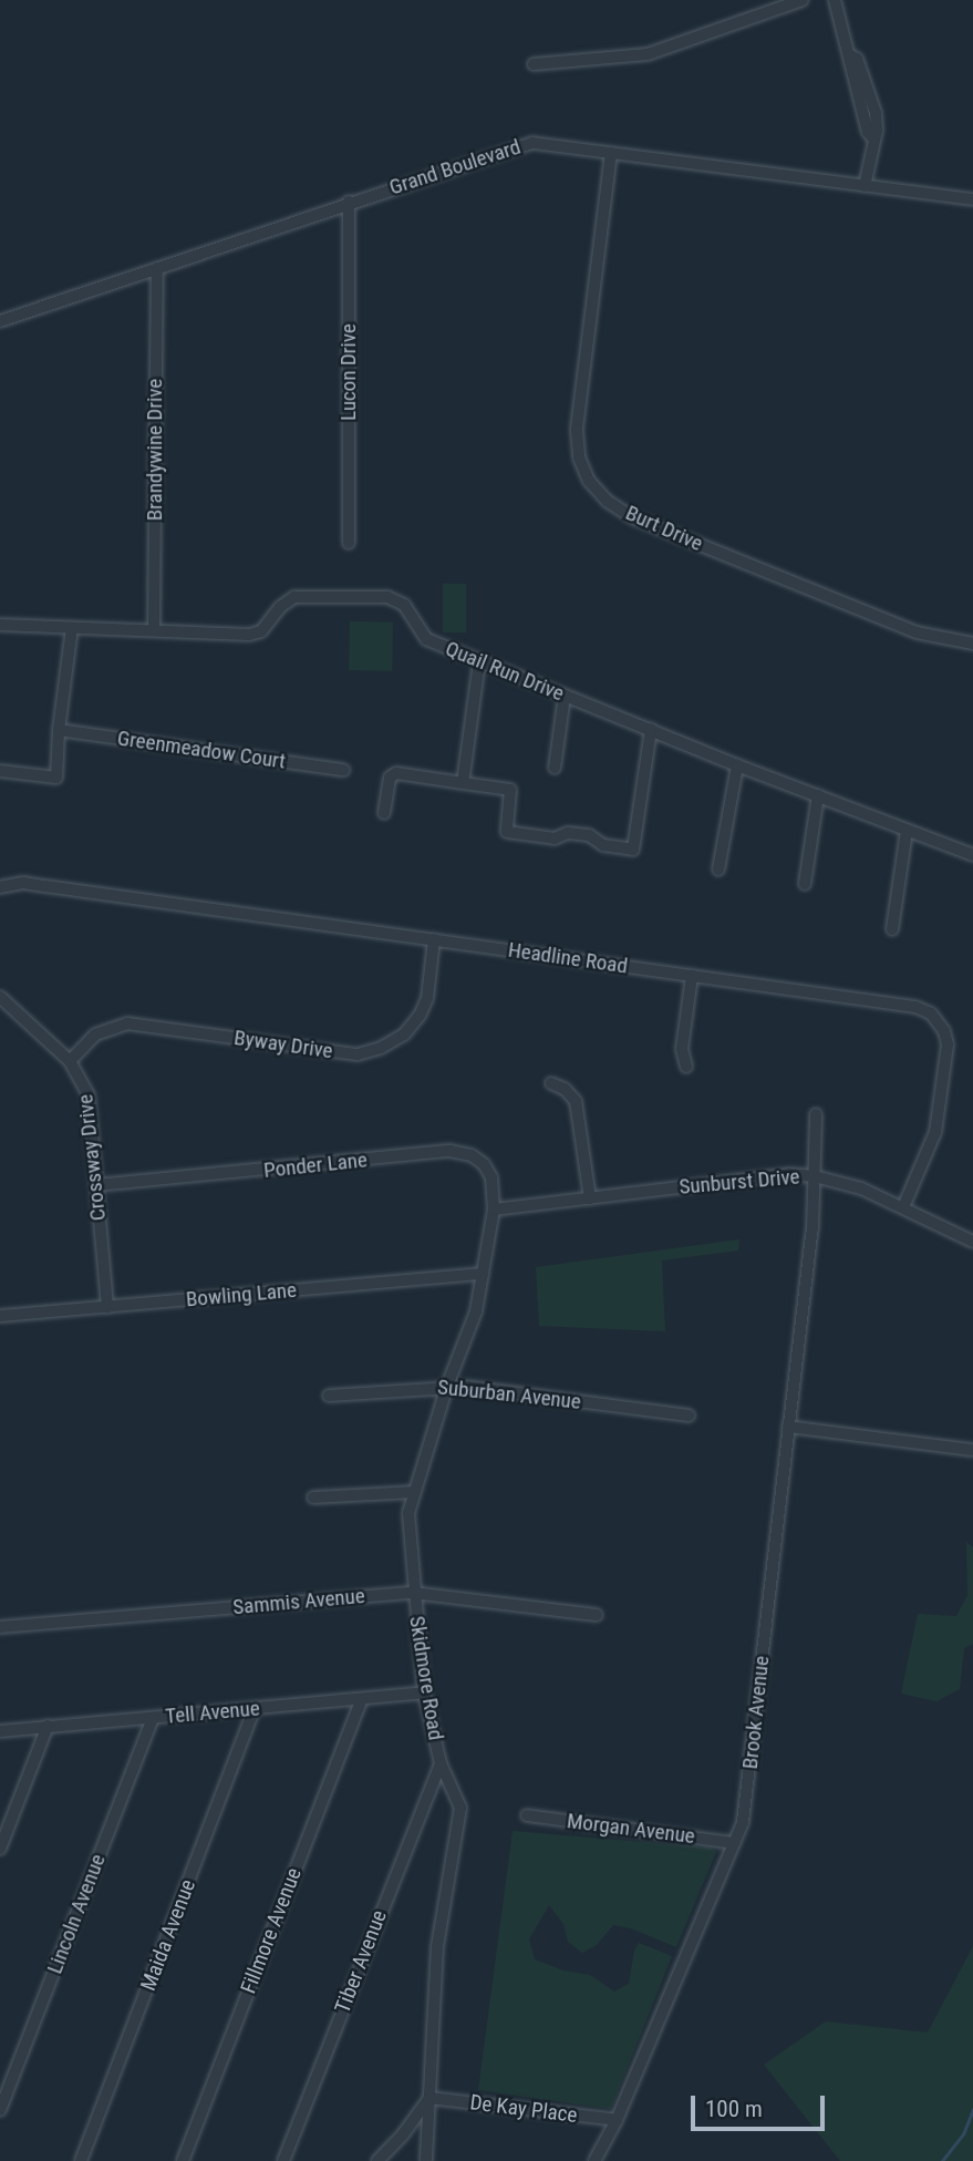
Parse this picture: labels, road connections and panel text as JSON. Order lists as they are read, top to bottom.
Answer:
{
  "streets": {
    "street": [
      "Grand Boulevard",
      "Lucon Drive",
      "Brandywine Drive",
      "Burt Drive",
      "Quail Run Drive",
      "Greenmeadow Court",
      "Headline Road",
      "Byway Drive",
      "Crossway Drive",
      "Ponder Lane",
      "Sunburst Drive",
      "Bowling Lane",
      "Suburban Avenue",
      "Sammis Avenue",
      "Skidmore Road",
      "Tell Avenue",
      "Brook Avenue",
      "Morgan Avenue",
      "Lincoln Avenue",
      "Fillmore Avenue",
      "Maida Avenue",
      "Tiber Avenue",
      "De Kay Place"
    ]
  },
  "crossings": [
    ["Grand Boulevard", "Lucon Drive"],
    ["Grand Boulevard", "Brandywine Drive"],
    ["Grand Boulevard", "Burt Drive"],
    ["Brandywine Drive", "Quail Run Drive"],
    ["Headline Road", "Byway Drive"],
    ["Headline Road", "Sunburst Drive"],
    ["Byway Drive", "Crossway Drive"],
    ["Crossway Drive", "Ponder Lane"],
    ["Crossway Drive", "Bowling Lane"],
    ["Ponder Lane", "Sunburst Drive"],
    ["Ponder Lane", "Skidmore Road"],
    ["Sunburst Drive", "Skidmore Road"],
    ["Sunburst Drive", "Brook Avenue"],
    ["Bowling Lane", "Skidmore Road"],
    ["Suburban Avenue", "Skidmore Road"],
    ["Sammis Avenue", "Skidmore Road"],
    ["Skidmore Road", "Tell Avenue"],
    ["Skidmore Road", "Tiber Avenue"],
    ["Skidmore Road", "De Kay Place"],
    ["Tell Avenue", "Lincoln Avenue"],
    ["Tell Avenue", "Fillmore Avenue"],
    ["Tell Avenue", "Maida Avenue"],
    ["Brook Avenue", "Morgan Avenue"],
    ["Brook Avenue", "De Kay Place"]
  ],
  "scale_bar": "100 m"
}
